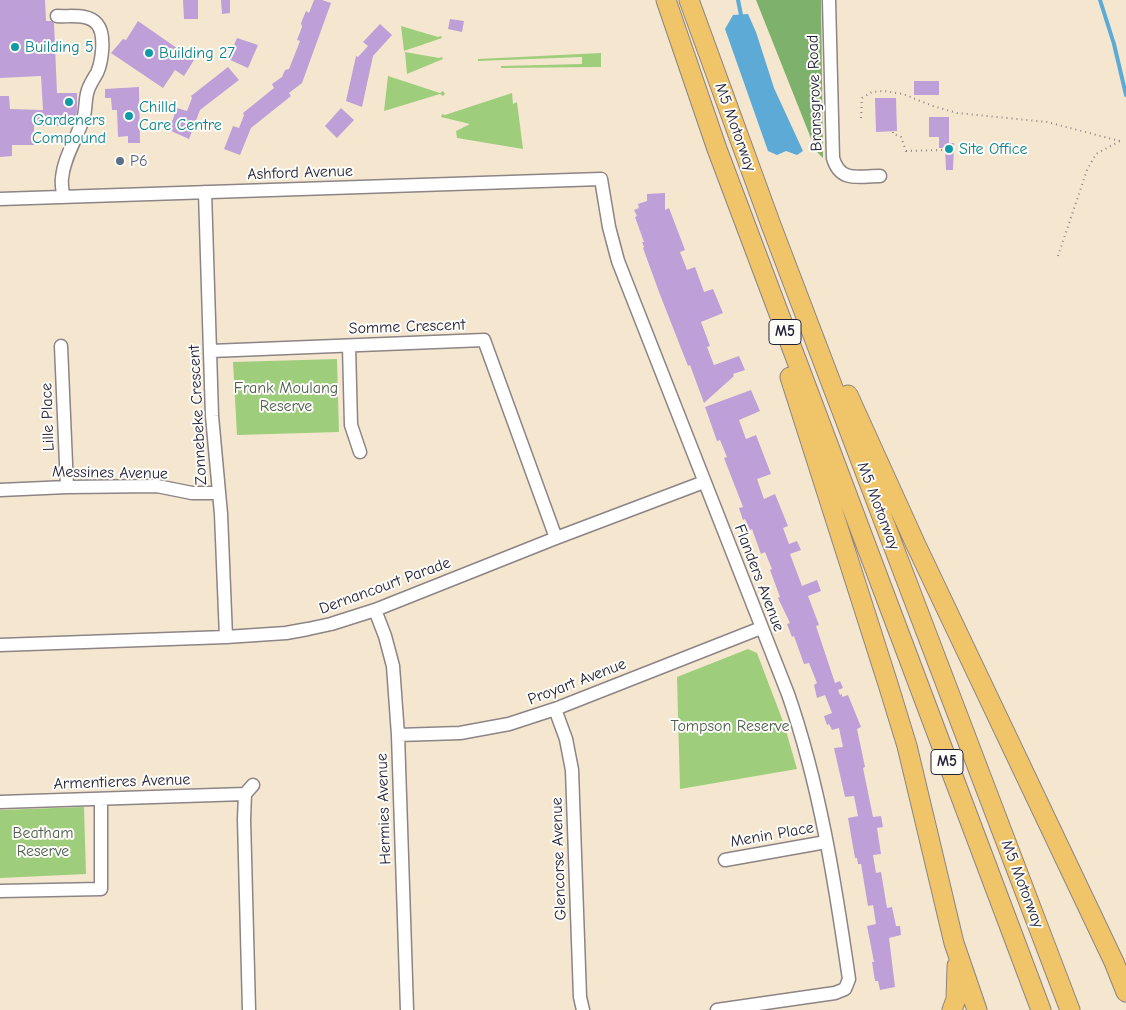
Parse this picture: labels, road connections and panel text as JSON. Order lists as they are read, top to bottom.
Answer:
{
  "streets": {
    "highway": ["M5 Motorway", "M5"],
    "street": [
      "Bransgrove Road",
      "Ashford Avenue",
      "Somme Crescent",
      "Zonnebeke Crescent",
      "Lille Place",
      "Messines Avenue",
      "Flanders Avenue",
      "Dernancourt Parade",
      "Proyart Avenue",
      "Armentieres Avenue",
      "Hermies Avenue",
      "Menin Place",
      "Glencorse Avenue"
    ]
  },
  "crossings": [
    ["Ashford Avenue", "Zonnebeke Crescent"],
    ["Ashford Avenue", "Flanders Avenue"],
    ["Somme Crescent", "Zonnebeke Crescent"],
    ["Somme Crescent", "Dernancourt Parade"],
    ["Zonnebeke Crescent", "Messines Avenue"],
    ["Zonnebeke Crescent", "Dernancourt Parade"],
    ["Lille Place", "Messines Avenue"],
    ["Flanders Avenue", "Dernancourt Parade"],
    ["Flanders Avenue", "Proyart Avenue"],
    ["Flanders Avenue", "Menin Place"],
    ["Dernancourt Parade", "Hermies Avenue"],
    ["Proyart Avenue", "Hermies Avenue"],
    ["Proyart Avenue", "Glencorse Avenue"]
  ],
  "parks": ["Frank Moulang Reserve", "Tompson Reserve", "Beatham Reserve"],
  "places": [
    "Building 5",
    "Building 27",
    "Gardeners Compound",
    "Chilld Care Centre",
    "Site Office",
    "P6"
  ]
}
